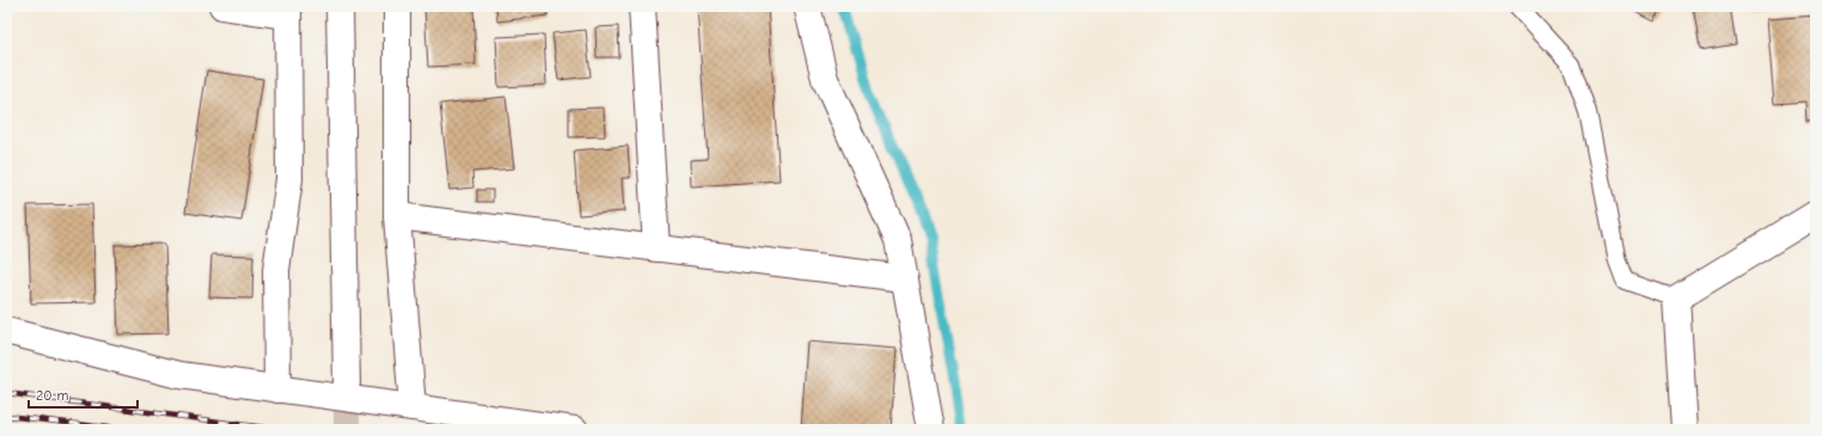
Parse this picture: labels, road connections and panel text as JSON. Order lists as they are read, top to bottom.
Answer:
{
  "scale_bar": "20 m"
}
